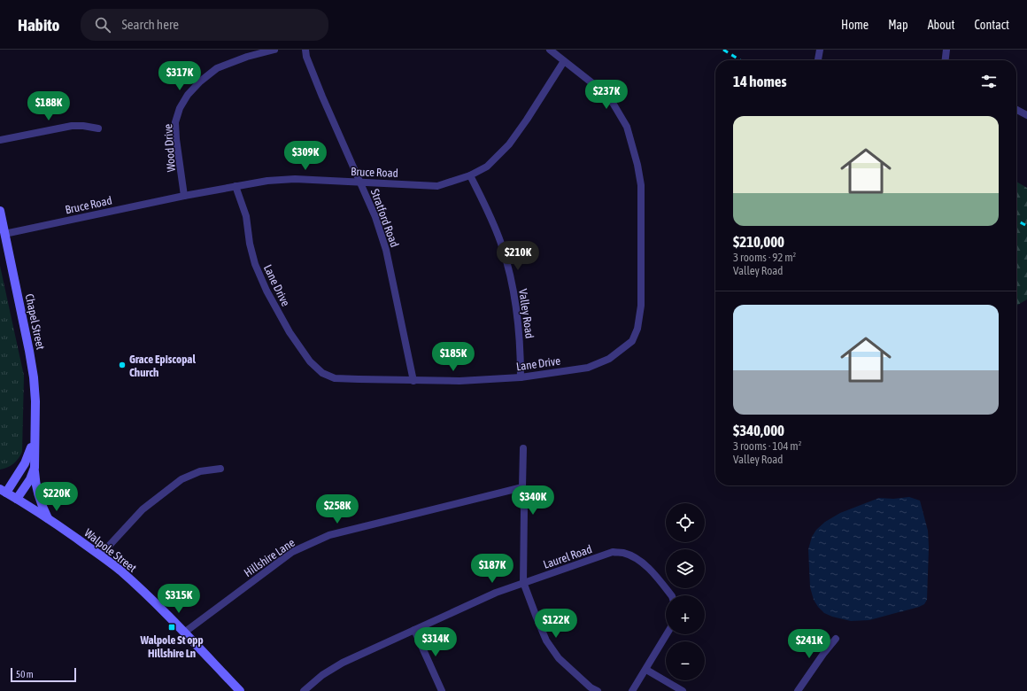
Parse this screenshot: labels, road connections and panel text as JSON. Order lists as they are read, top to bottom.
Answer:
{
  "streets": {
    "main road": ["Chapel Street", "Walpole Street"],
    "street": [
      "Wood Drive",
      "Bruce Road",
      "Stratford Road",
      "Lane Drive",
      "Valley Road",
      "Laurel Road",
      "Hillshire Lane"
    ]
  },
  "crossings": [
    ["Wood Drive", "Bruce Road"],
    ["Bruce Road", "Stratford Road"],
    ["Bruce Road", "Lane Drive"],
    ["Bruce Road", "Valley Road"],
    ["Bruce Road", "Chapel Street"],
    ["Stratford Road", "Lane Drive"],
    ["Lane Drive", "Valley Road"],
    ["Chapel Street", "Walpole Street"],
    ["Walpole Street", "Hillshire Lane"]
  ],
  "places": {
    "other": ["Grace Episcopal Church"],
    "transit": ["Walpole St opp Hillshire Ln"]
  },
  "scale_bar": "50 m",
  "page": {
    "header": "Habito",
    "search": "Search here",
    "nav": [
      "Home",
      "Map",
      "About",
      "Contact"
    ],
    "heading": "14 homes",
    "price": [
      "$317K",
      "$237K",
      "$188K",
      "$309K",
      "$210K",
      "$185K",
      "$220K",
      "$340K",
      "$258K",
      "$187K",
      "$315K",
      "$122K",
      "$314K",
      "$241K"
    ],
    "list": [
      {
        "name": "$210,000",
        "note": "3 rooms · 92 m² · Valley Road"
      },
      {
        "name": "$340,000",
        "note": "3 rooms · 104 m² · Valley Road"
      }
    ],
    "map_buttons": ["+", "−"],
    "scale": "50 m"
  }
}
